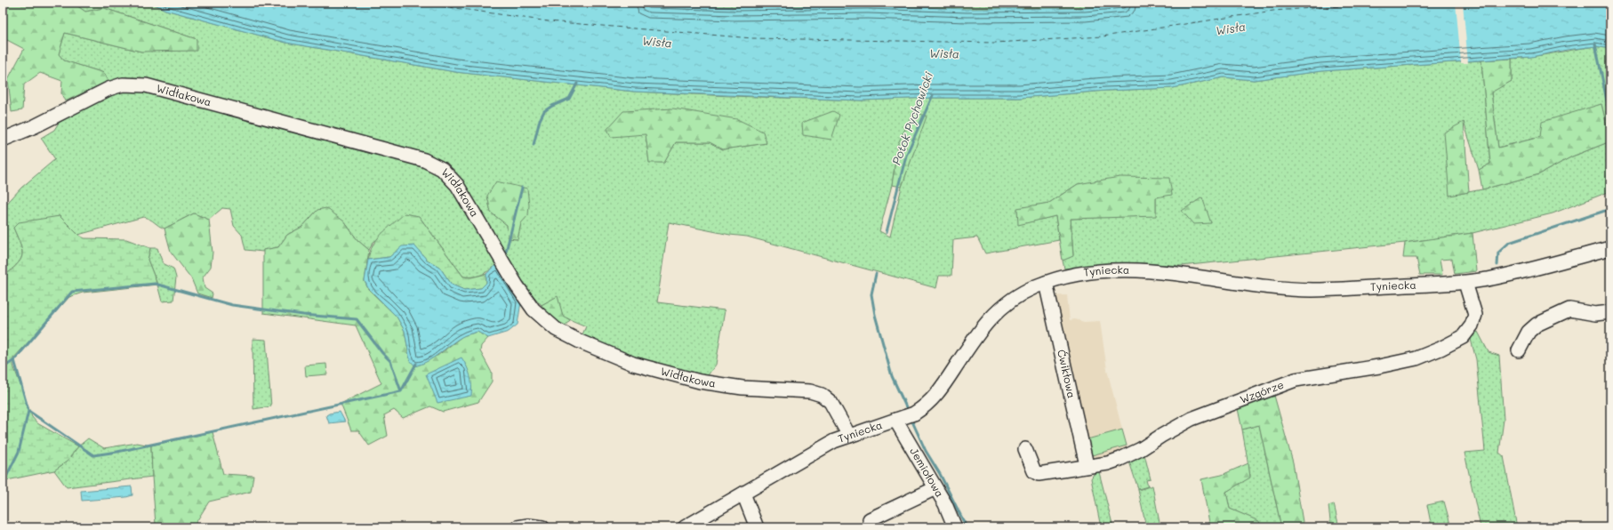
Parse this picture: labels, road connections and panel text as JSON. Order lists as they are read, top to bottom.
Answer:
{
  "streets": {
    "street": [
      "Widłakowa",
      "Tyniecka",
      "Ćwikłowa",
      "Wzgórze",
      "Jemiołowa"
    ]
  },
  "crossings": [
    ["Widłakowa", "Tyniecka"],
    ["Tyniecka", "Ćwikłowa"],
    ["Tyniecka", "Wzgórze"],
    ["Tyniecka", "Jemiołowa"],
    ["Ćwikłowa", "Wzgórze"]
  ],
  "water": ["Wisła", "Potok Pychowicki"]
}
